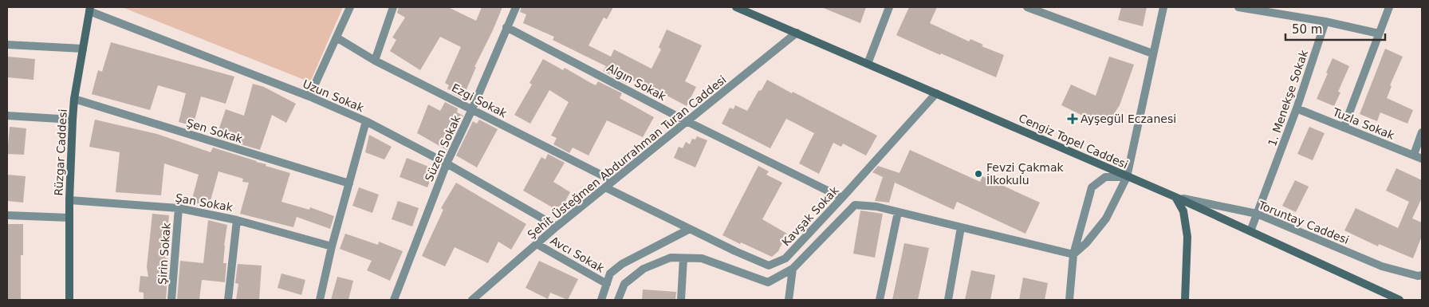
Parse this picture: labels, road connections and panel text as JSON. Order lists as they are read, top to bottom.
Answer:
{
  "streets": {
    "main road": ["Cengiz Topel Caddesi", "Rüzgar Caddesi"],
    "street": [
      "Algın Sokak",
      "Uzun Sokak",
      "1. Menekşe Sokak",
      "Ezgi Sokak",
      "Tuzla Sokak",
      "Şen Sokak",
      "Süzen Sokak",
      "Şehit Üsteğmen Abdurrahman Turan Caddesi",
      "Şan Sokak",
      "Kavşak Sokak",
      "Toruntay Caddesi",
      "Şirin Sokak",
      "Avcı Sokak"
    ]
  },
  "crossings": [
    ["Algın Sokak", "Süzen Sokak"],
    ["Algın Sokak", "Şehit Üsteğmen Abdurrahman Turan Caddesi"],
    ["Algın Sokak", "Kavşak Sokak"],
    ["Uzun Sokak", "Süzen Sokak"],
    ["Uzun Sokak", "Rüzgar Caddesi"],
    ["Uzun Sokak", "Şehit Üsteğmen Abdurrahman Turan Caddesi"],
    ["1. Menekşe Sokak", "Tuzla Sokak"],
    ["1. Menekşe Sokak", "Cengiz Topel Caddesi"],
    ["1. Menekşe Sokak", "Toruntay Caddesi"],
    ["Ezgi Sokak", "Süzen Sokak"],
    ["Ezgi Sokak", "Şehit Üsteğmen Abdurrahman Turan Caddesi"],
    ["Şen Sokak", "Rüzgar Caddesi"],
    ["Cengiz Topel Caddesi", "Şehit Üsteğmen Abdurrahman Turan Caddesi"],
    ["Cengiz Topel Caddesi", "Kavşak Sokak"],
    ["Cengiz Topel Caddesi", "Toruntay Caddesi"],
    ["Rüzgar Caddesi", "Şan Sokak"],
    ["Şehit Üsteğmen Abdurrahman Turan Caddesi", "Kavşak Sokak"],
    ["Şehit Üsteğmen Abdurrahman Turan Caddesi", "Avcı Sokak"],
    ["Şan Sokak", "Şirin Sokak"]
  ],
  "places": {
    "health": ["Ayşegül Eczanesi"],
    "other": ["Fevzi Çakmak İlkokulu"]
  },
  "scale_bar": "50 m"
}
